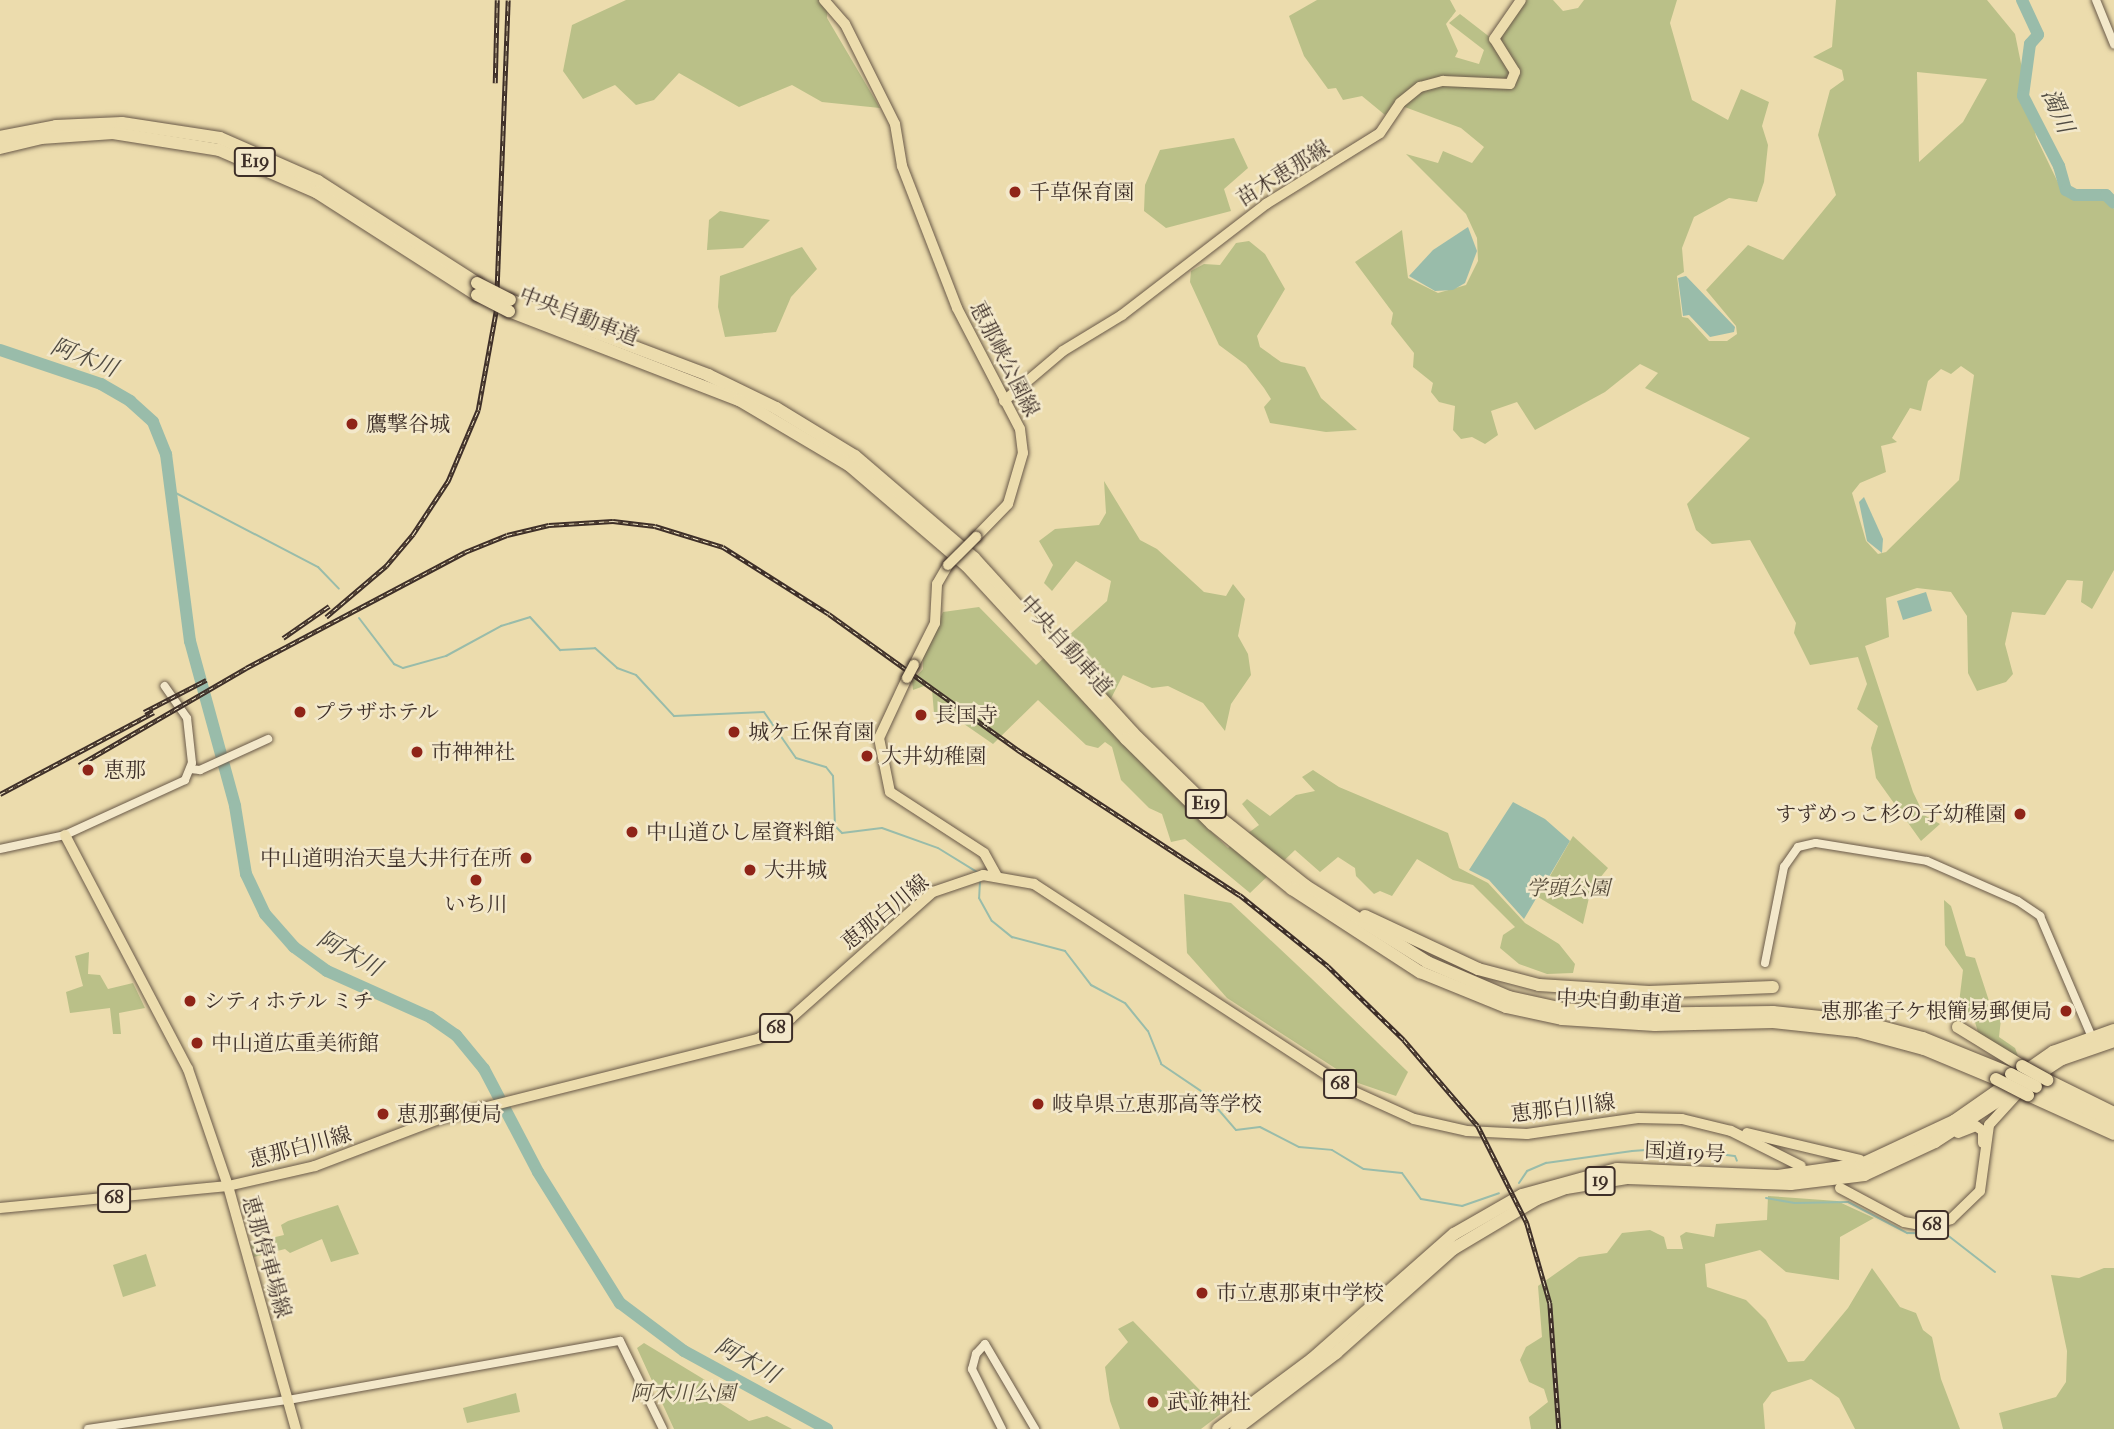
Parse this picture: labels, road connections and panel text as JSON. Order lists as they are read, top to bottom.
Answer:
{
  "streets": {
    "highway": [
      "E19",
      "中央自動車道",
      "国道19号",
      "19"
    ],
    "main road": [
      "苗木恵那線",
      "恵那峡公園線",
      "恵那白川線",
      "68",
      "恵那停車場線"
    ]
  },
  "crossings": [
    ["苗木恵那線", "恵那峡公園線"],
    ["中央自動車道", "68"],
    ["中央自動車道", "国道19号"],
    ["恵那峡公園線", "恵那白川線"],
    ["恵那白川線", "68"],
    ["恵那白川線", "恵那停車場線"],
    ["68", "国道19号"]
  ],
  "water": ["濁川", "阿木川"],
  "parks": ["学頭公園", "阿木川公園"],
  "places": [
    "千草保育園",
    "鷹撃谷城",
    "プラザホテル",
    "長国寺",
    "城ケ丘保育園",
    "市神神社",
    "大井幼稚園",
    "恵那",
    "すずめっこ杉の子幼稚園",
    "中山道ひし屋資料館",
    "中山道明治天皇大井行在所",
    "大井城",
    "いち川",
    "シティホテル ミチ",
    "恵那雀子ケ根簡易郵便局",
    "中山道広重美術館",
    "岐阜県立恵那高等学校",
    "恵那郵便局",
    "市立恵那東中学校",
    "武並神社"
  ]
}
